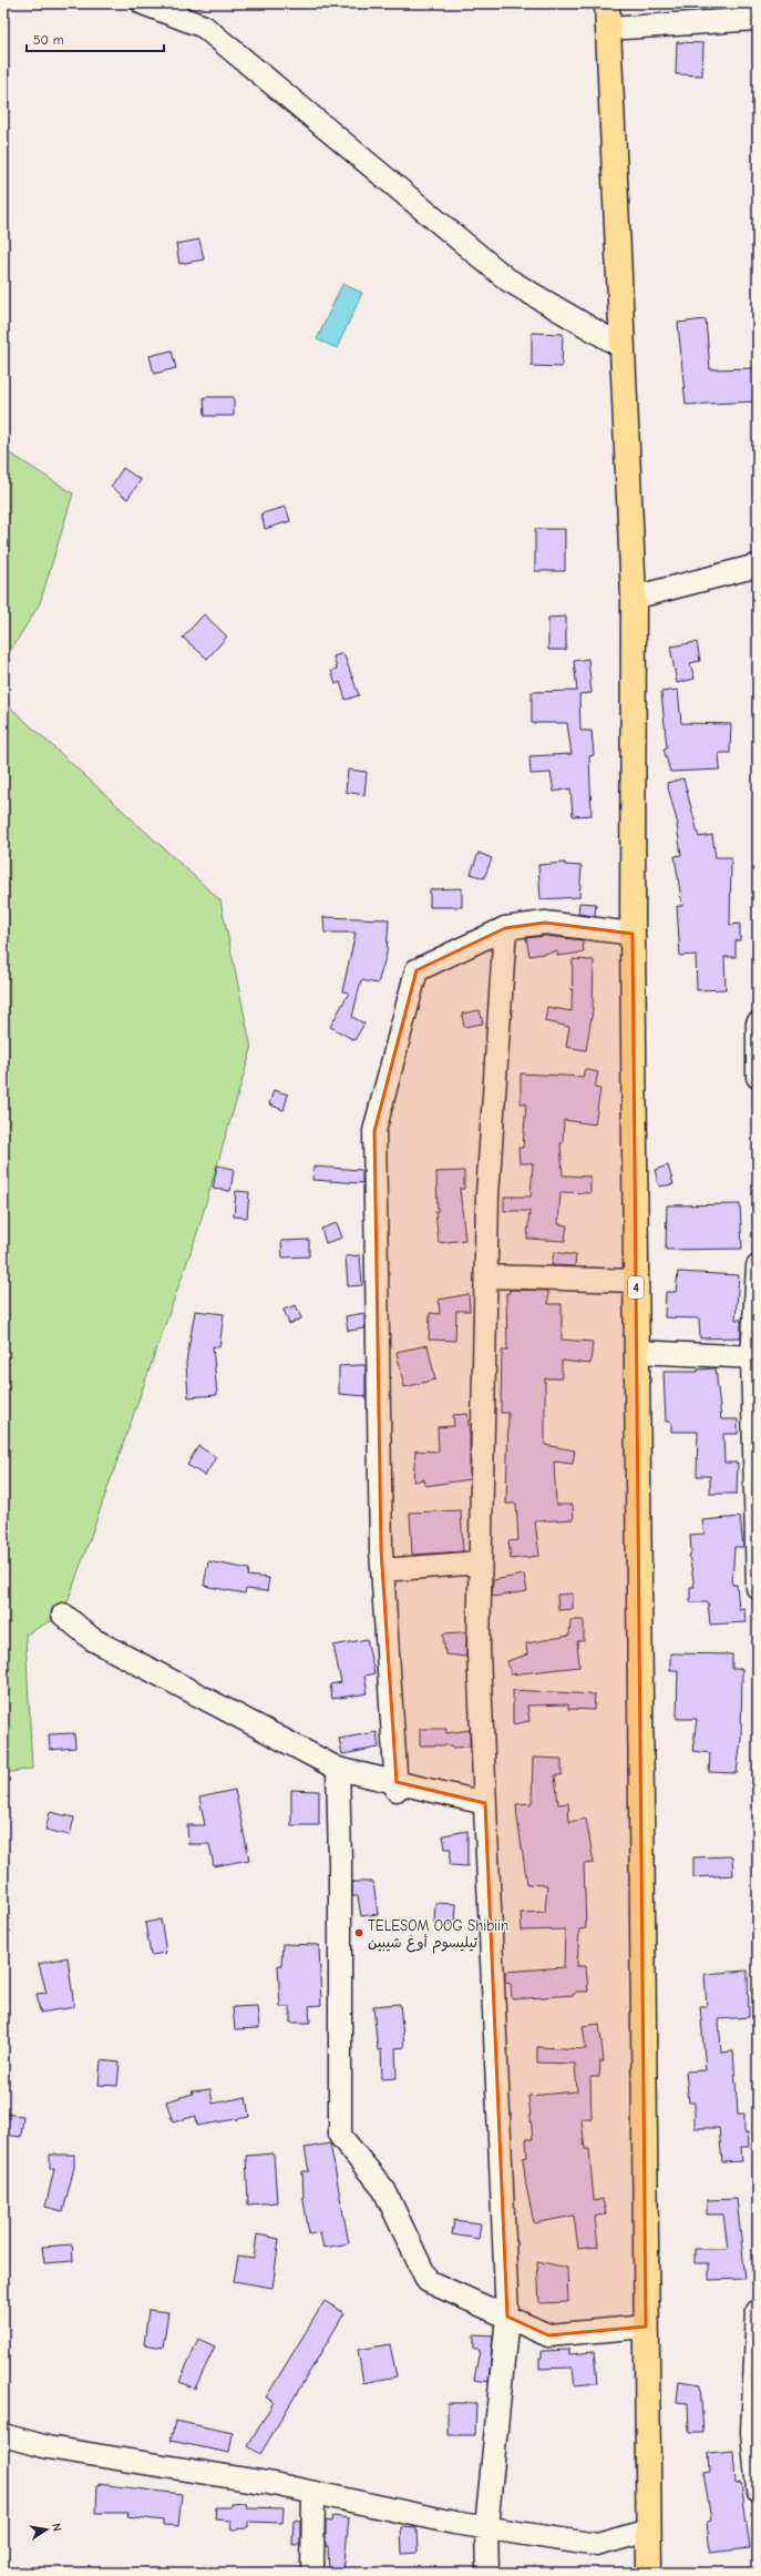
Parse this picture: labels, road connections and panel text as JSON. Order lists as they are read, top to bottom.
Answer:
{
  "streets": {
    "highway": ["4"]
  },
  "places": ["TELESOM OOG Shibiin تيليسوم أوغ شيبين"],
  "scale_bar": "50 m",
  "north": "right"
}
